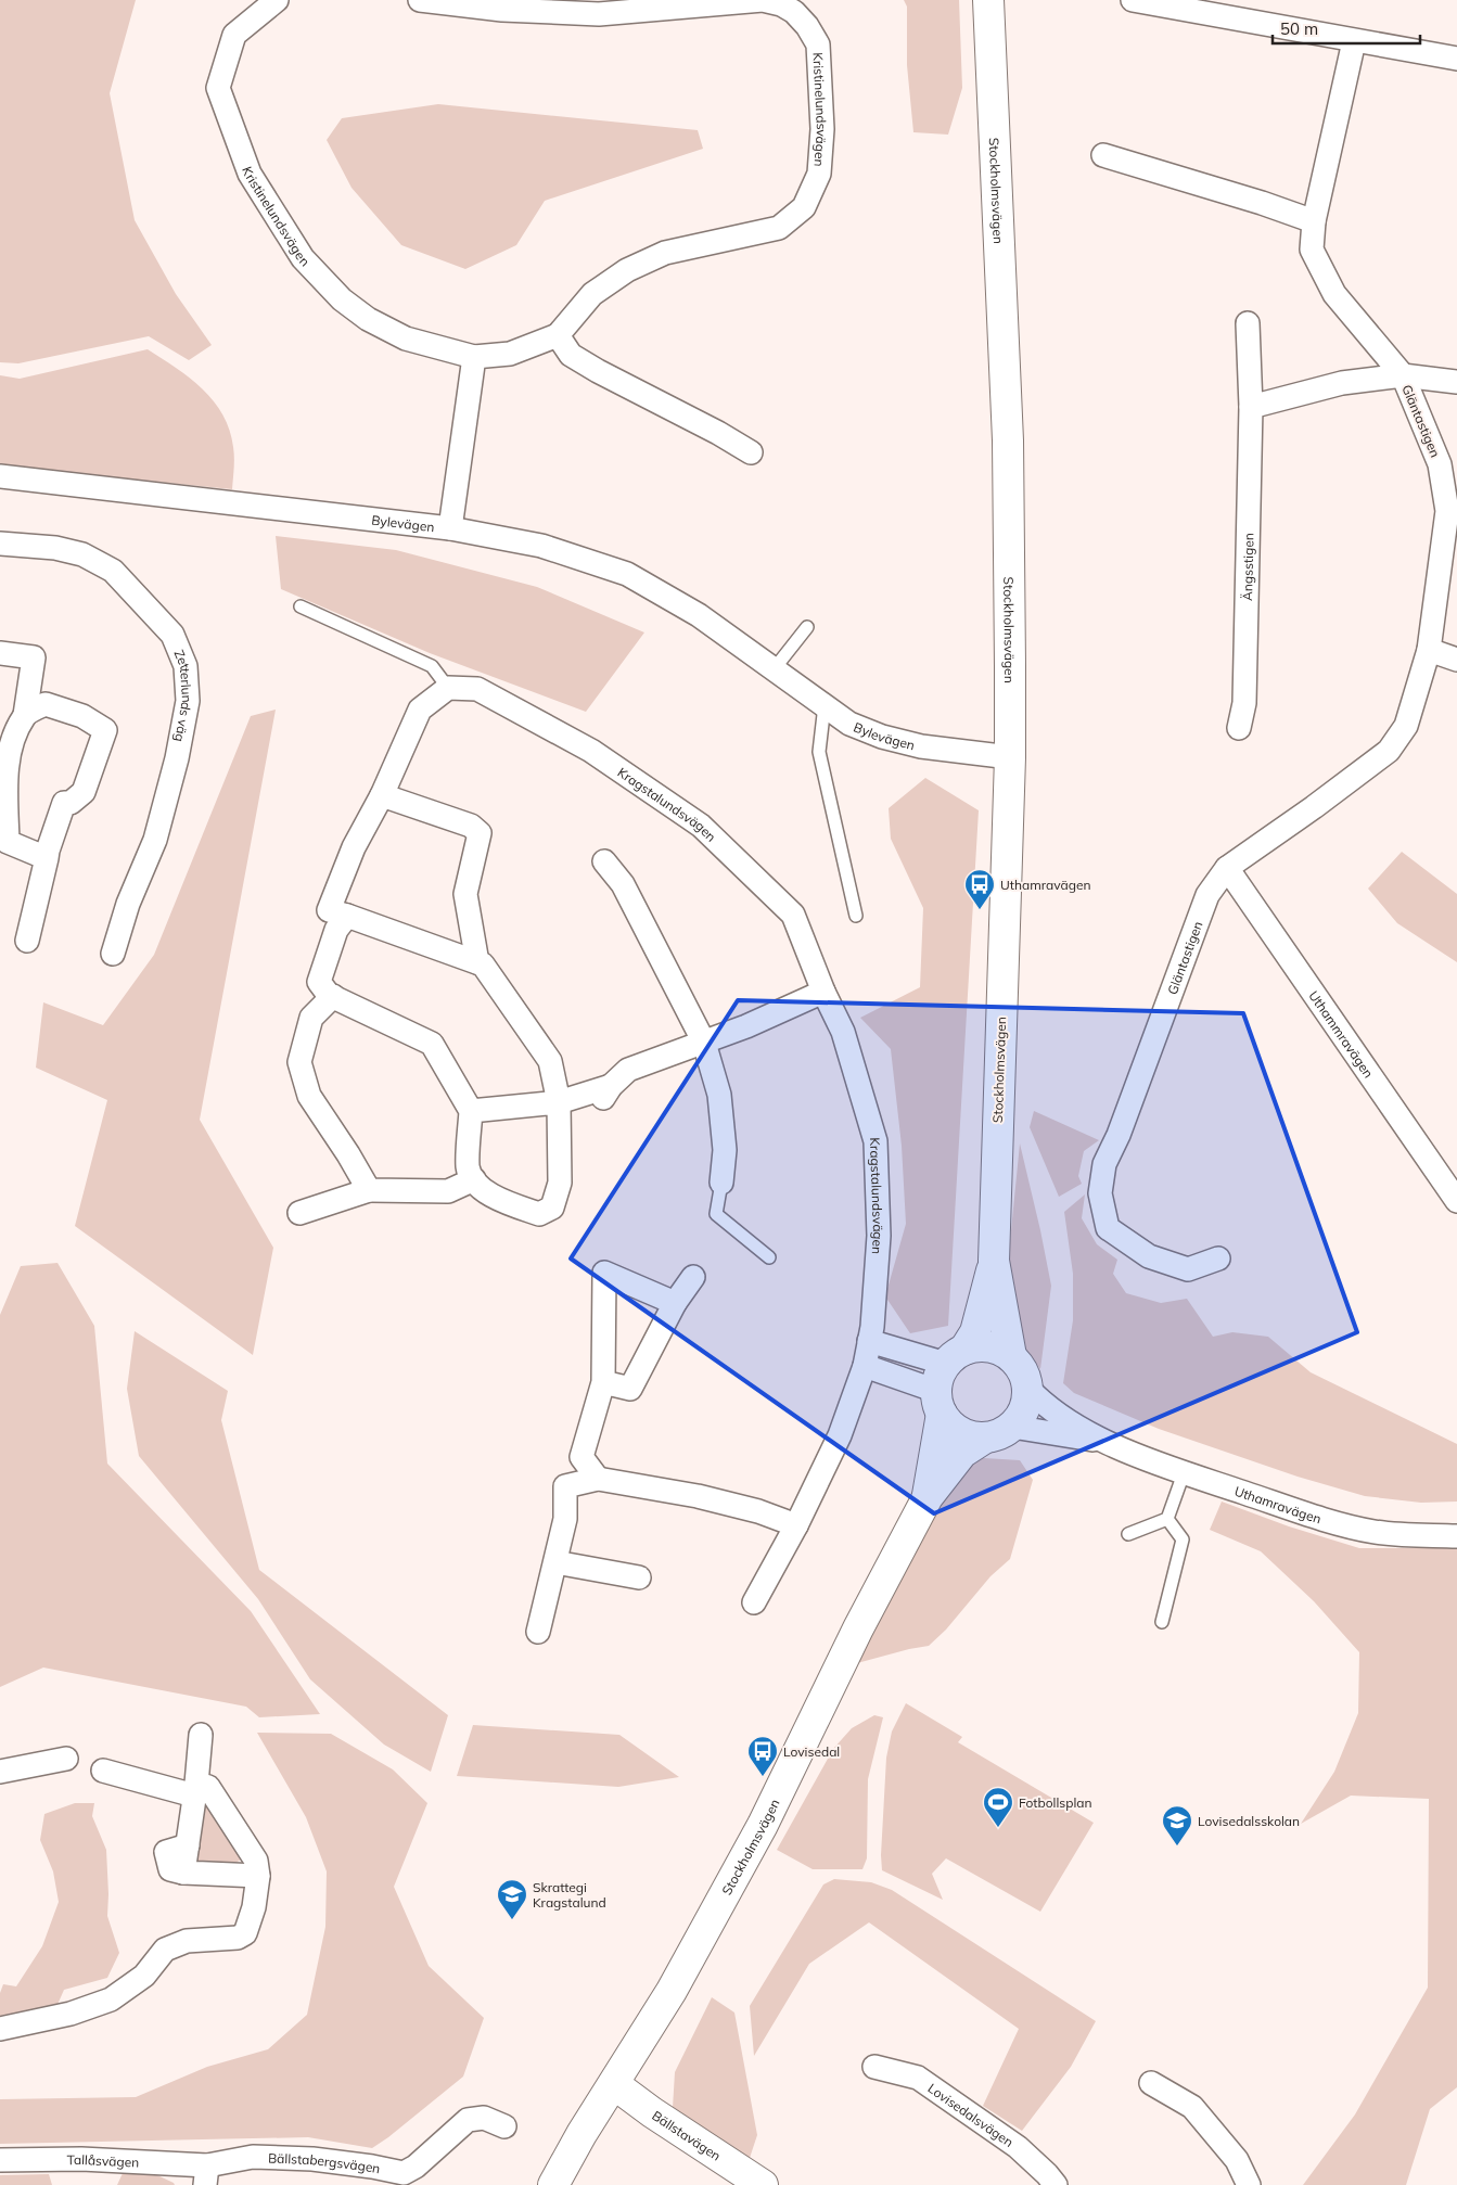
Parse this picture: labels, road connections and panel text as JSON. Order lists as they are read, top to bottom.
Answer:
{
  "streets": {
    "main road": ["Stockholmsvägen", "Bällstavägen"],
    "street": [
      "Kristinelundsvägen",
      "Gläntastigen",
      "Bylevägen",
      "Ängsstigen",
      "Zetterlunds väg",
      "Kragstalundsvägen",
      "Uthammravägen",
      "Uthamravägen",
      "Lovisedalsvägen",
      "Tallåsvägen",
      "Bällstabergsvägen"
    ]
  },
  "crossings": [
    ["Stockholmsvägen", "Bylevägen"],
    ["Stockholmsvägen", "Uthamravägen"],
    ["Stockholmsvägen", "Bällstavägen"],
    ["Gläntastigen", "Uthammravägen"],
    ["Tallåsvägen", "Bällstabergsvägen"]
  ],
  "places": {
    "bus stop": ["Uthamravägen", "Lovisedal"],
    "sports": ["Fotbollsplan"],
    "school or university": ["Lovisedalsskolan", "Skrattegi Kragstalund"]
  },
  "scale_bar": "50 m"
}
